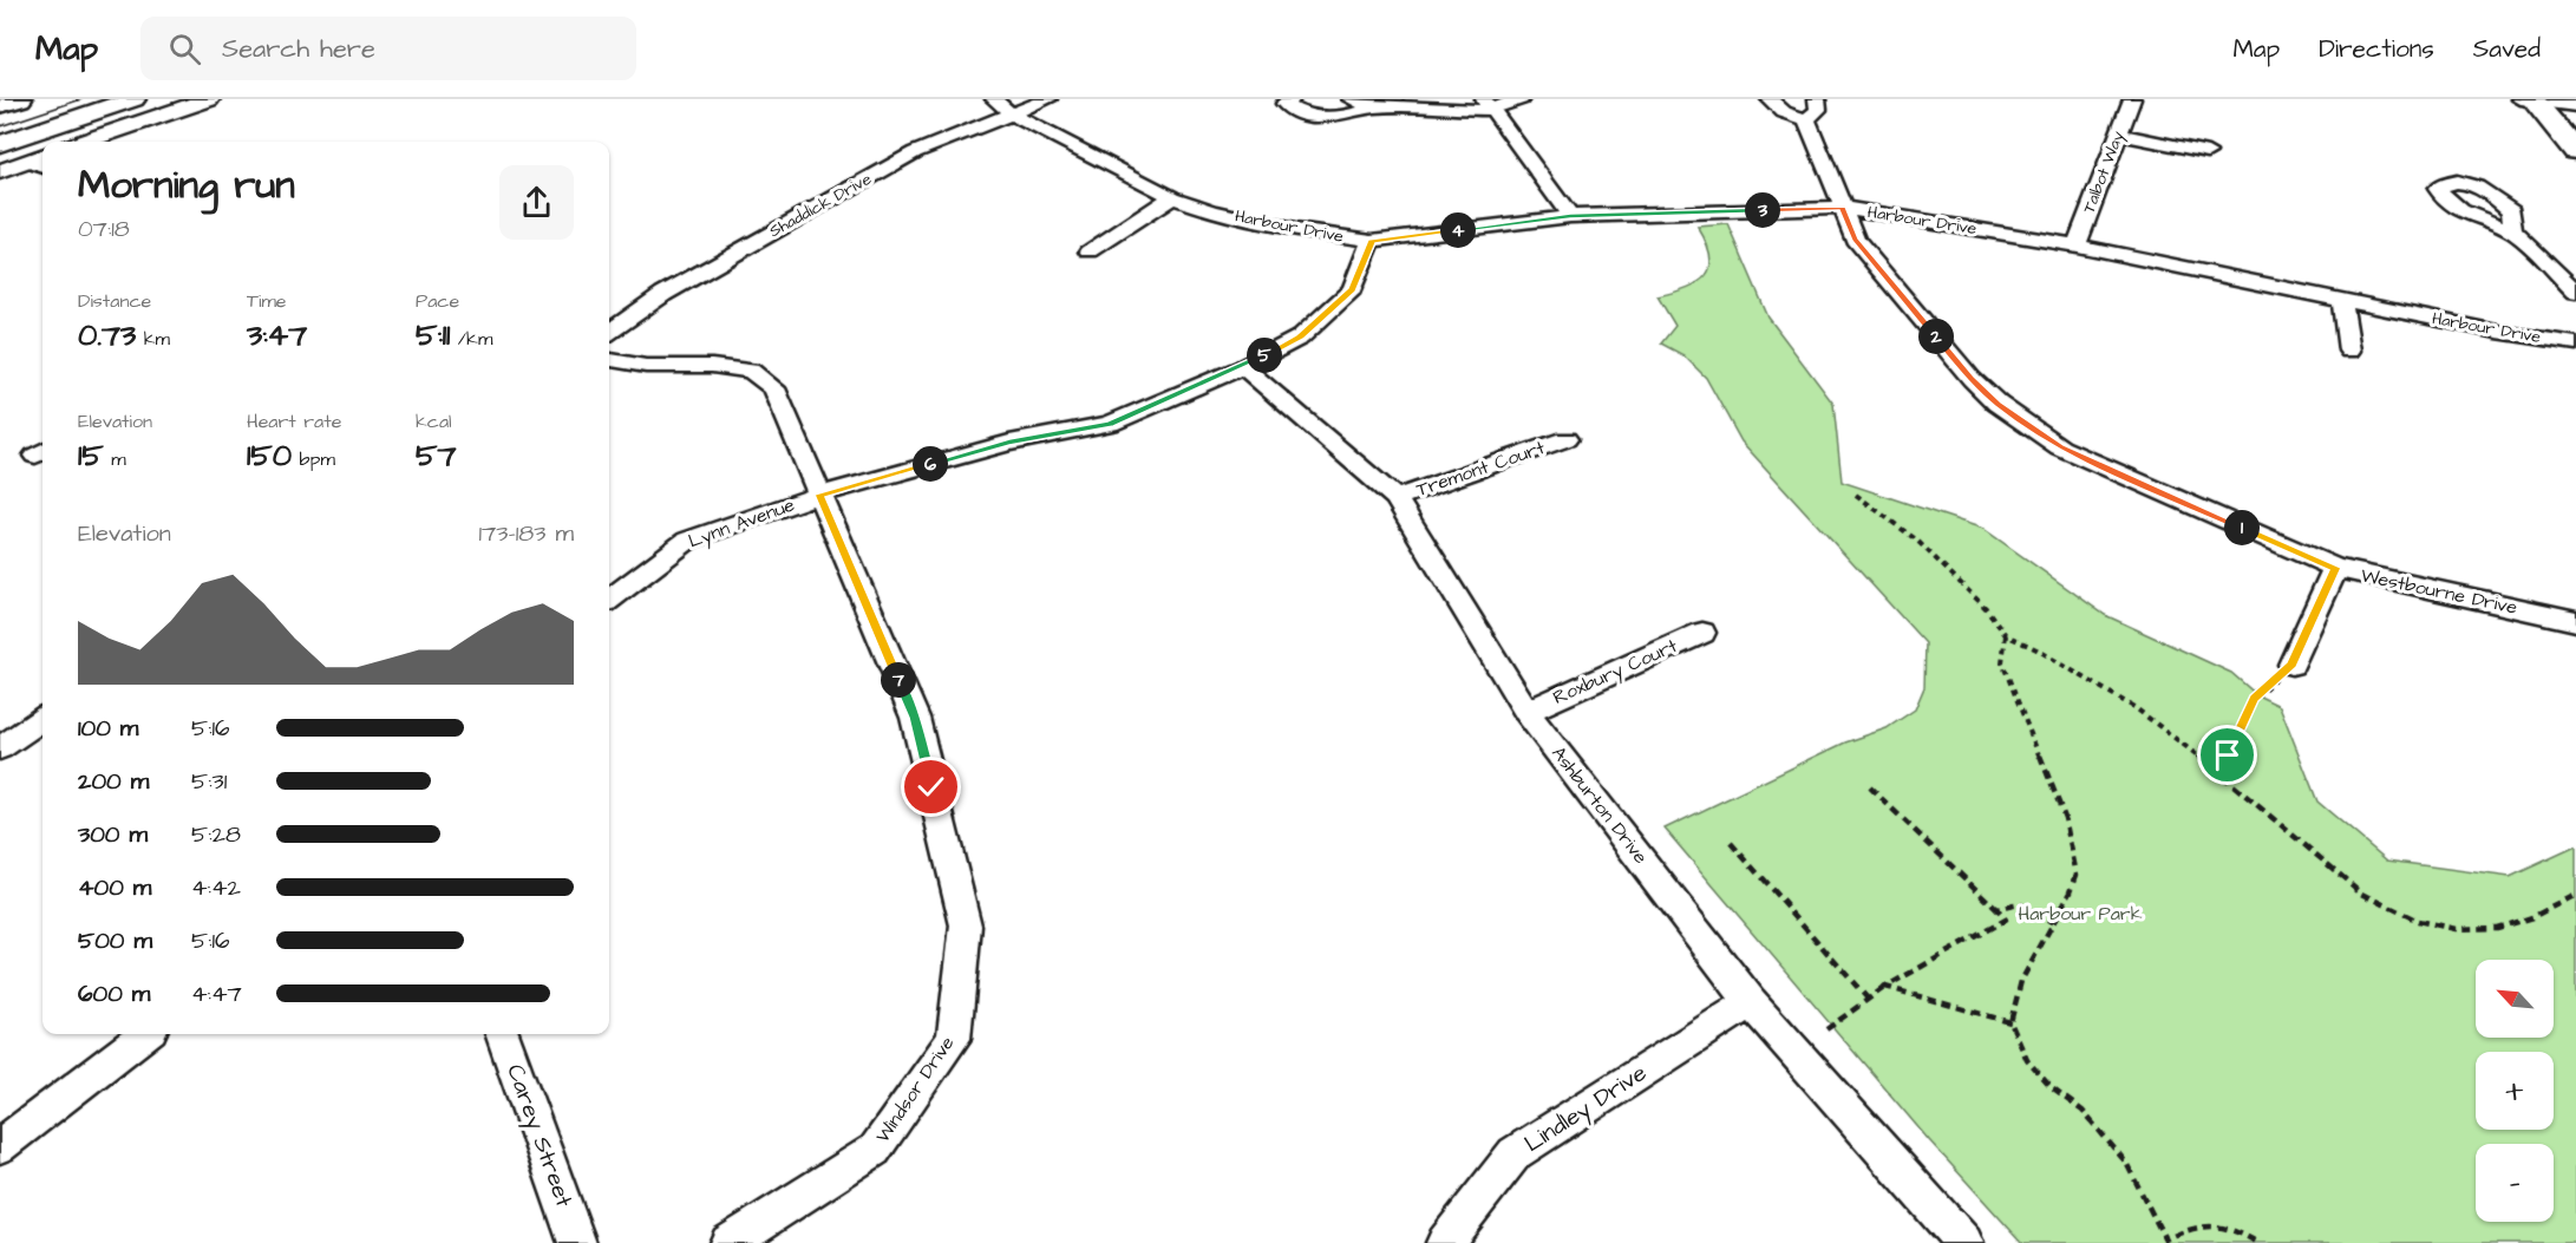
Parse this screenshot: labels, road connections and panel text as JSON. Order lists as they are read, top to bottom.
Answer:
{
  "streets": {
    "street": [
      "Talbot Way",
      "Shaddick Drive",
      "Harbour Drive",
      "Tremont Court",
      "Lynn Avenue",
      "Westbourne Drive",
      "Roxbury Court",
      "Ashburton Drive",
      "Windsor Drive",
      "Lindley Drive",
      "Carey Street"
    ]
  },
  "crossings": [
    ["Talbot Way", "Harbour Drive"],
    ["Shaddick Drive", "Harbour Drive"],
    ["Harbour Drive", "Lynn Avenue"],
    ["Harbour Drive", "Westbourne Drive"],
    ["Tremont Court", "Ashburton Drive"],
    ["Lynn Avenue", "Ashburton Drive"],
    ["Lynn Avenue", "Windsor Drive"],
    ["Roxbury Court", "Ashburton Drive"],
    ["Ashburton Drive", "Lindley Drive"]
  ],
  "parks": ["Harbour Park"],
  "north": "top left",
  "page": {
    "header": "Map",
    "search": "Search here",
    "nav": ["Map", "Directions", "Saved"],
    "heading": ["Morning run", "07:18"],
    "pins": [
      "3",
      "4",
      "2",
      "5",
      "6",
      "1",
      "7"
    ],
    "stats": [
      ["Distance", "0.73 km"],
      ["Time", "3:47"],
      ["Pace", "5:11 /km"],
      ["Elevation", "15 m"],
      ["Heart rate", "150 bpm"],
      ["kcal", "57"]
    ],
    "chart": ["Elevation", "173–183 m"],
    "list": [
      {
        "name": "100 m",
        "note": "5:16"
      },
      {
        "name": "200 m",
        "note": "5:31"
      },
      {
        "name": "300 m",
        "note": "5:28"
      },
      {
        "name": "400 m",
        "note": "4:42"
      },
      {
        "name": "500 m",
        "note": "5:16"
      },
      {
        "name": "600 m",
        "note": "4:47"
      }
    ],
    "map_buttons": ["+", "−"]
  }
}
